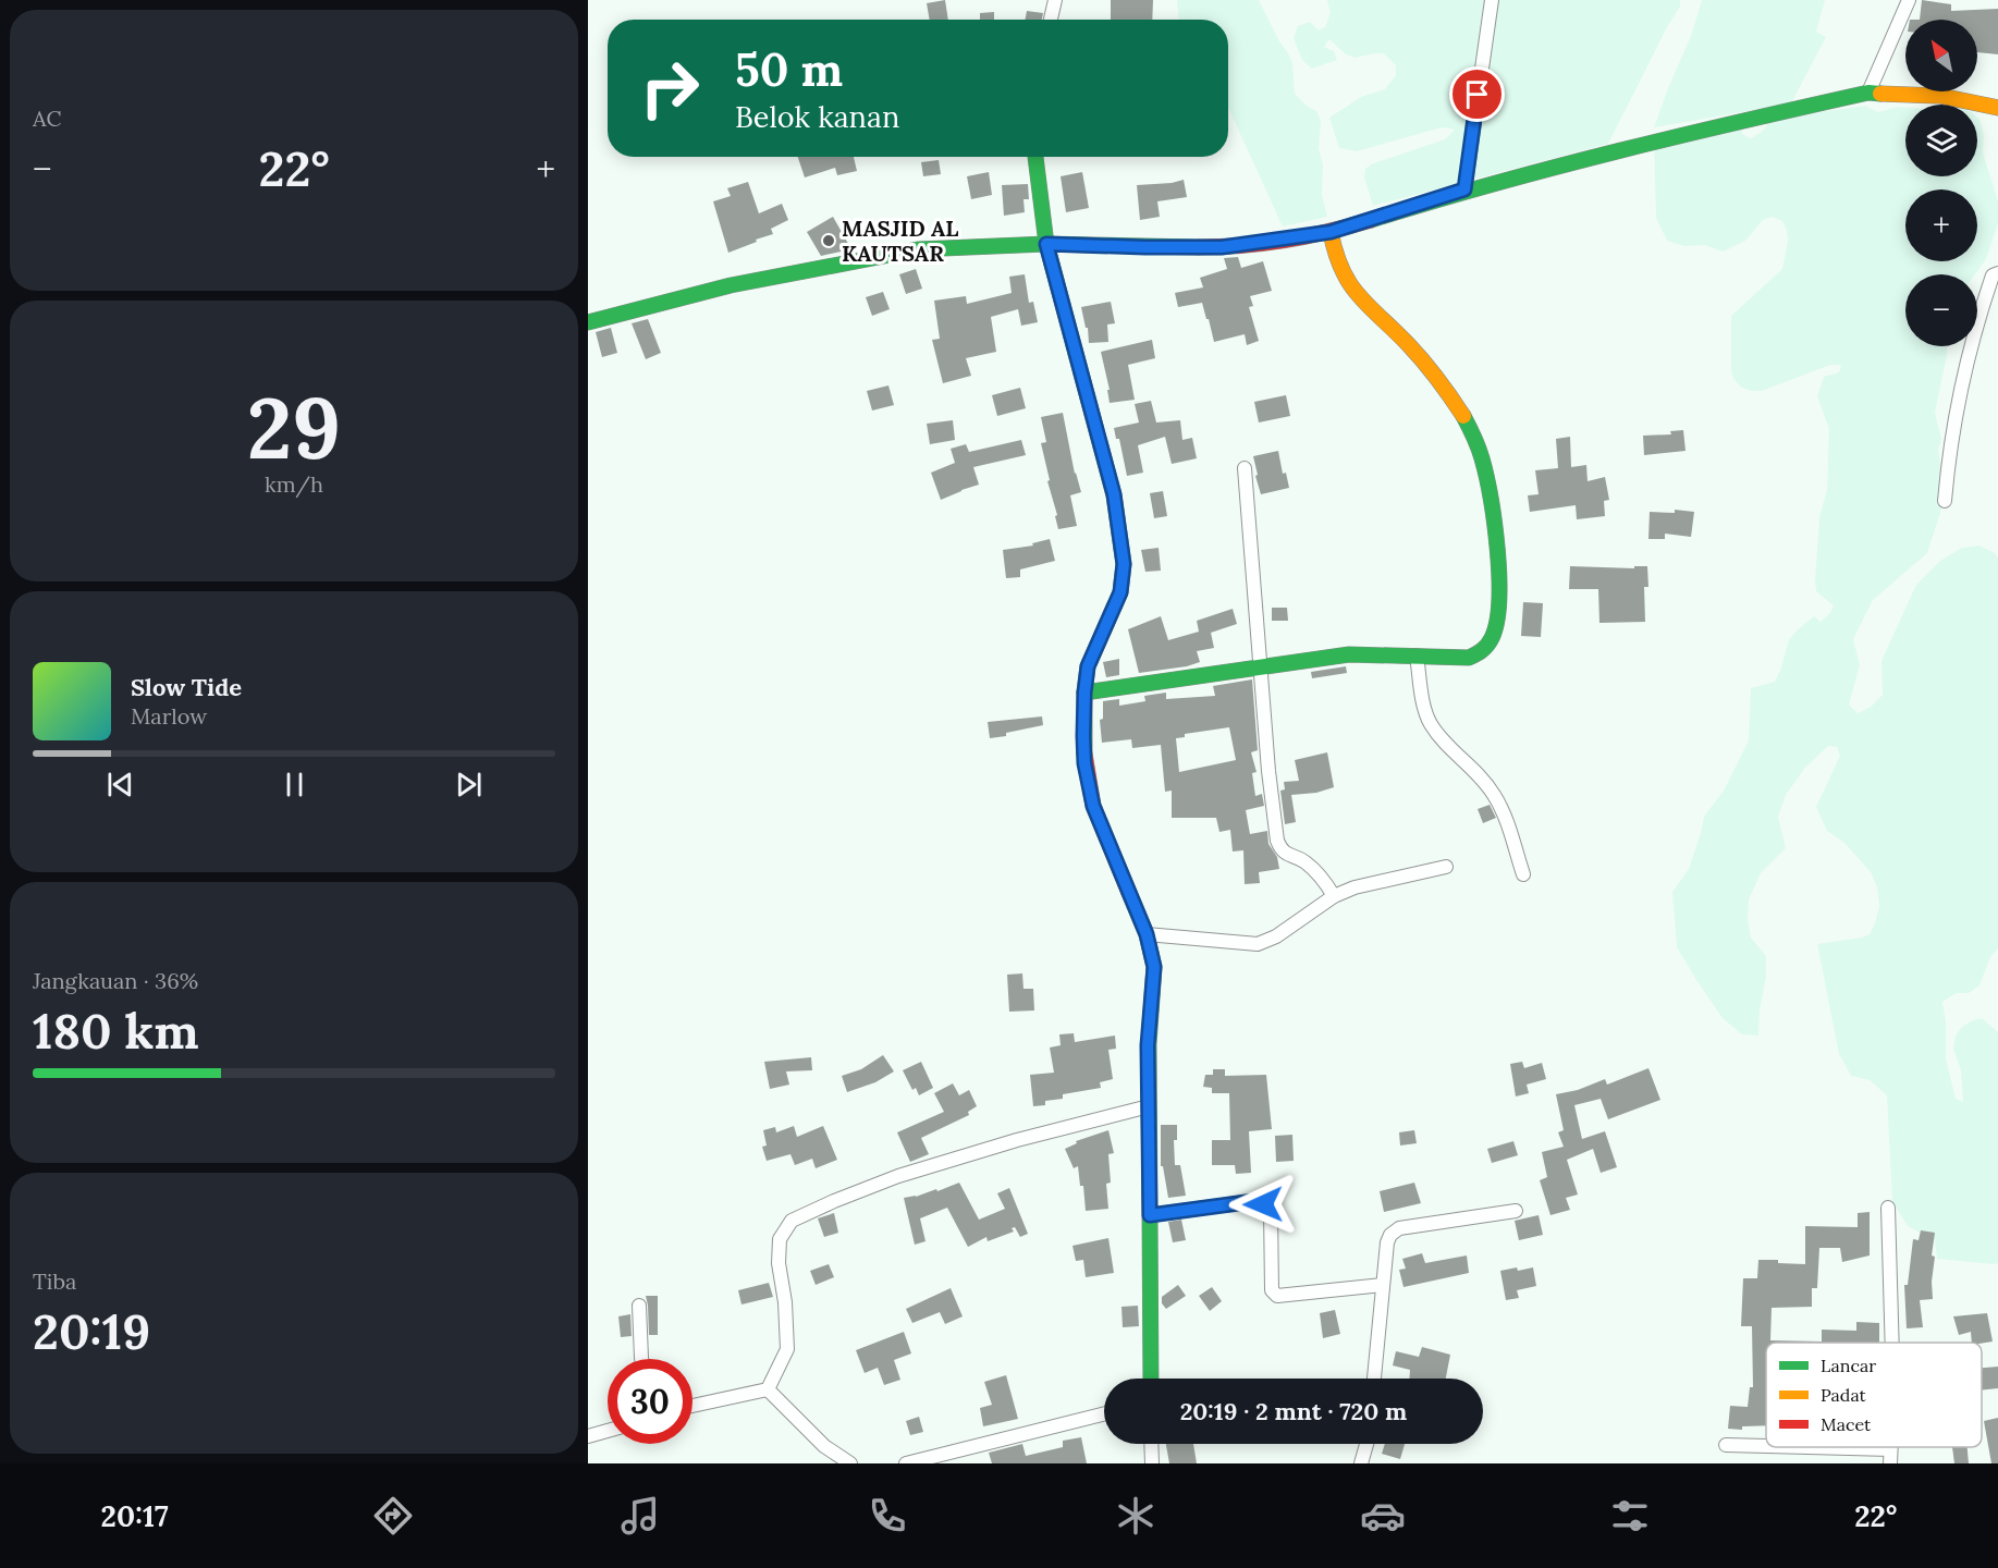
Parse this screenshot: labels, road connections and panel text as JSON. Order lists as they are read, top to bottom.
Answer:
{
  "places": ["MASJID AL KAUTSAR"],
  "legend": ["Lancar", "Padat", "Macet"],
  "north": "top left",
  "page": {
    "tile": [
      "AC",
      ["29", "km/h"],
      ["Jangkauan · 36%", "180 km"],
      ["Tiba", "20:19"]
    ],
    "map_buttons": ["+", "−"],
    "turn": ["50 m", "Belok kanan"],
    "heat": ["−", "22°", "+"],
    "song": ["Slow Tide", "Marlow"],
    "limit": "30",
    "trip": "20:19 · 2 mnt · 720 m",
    "tabs": ["20:17", "22°"]
  }
}
